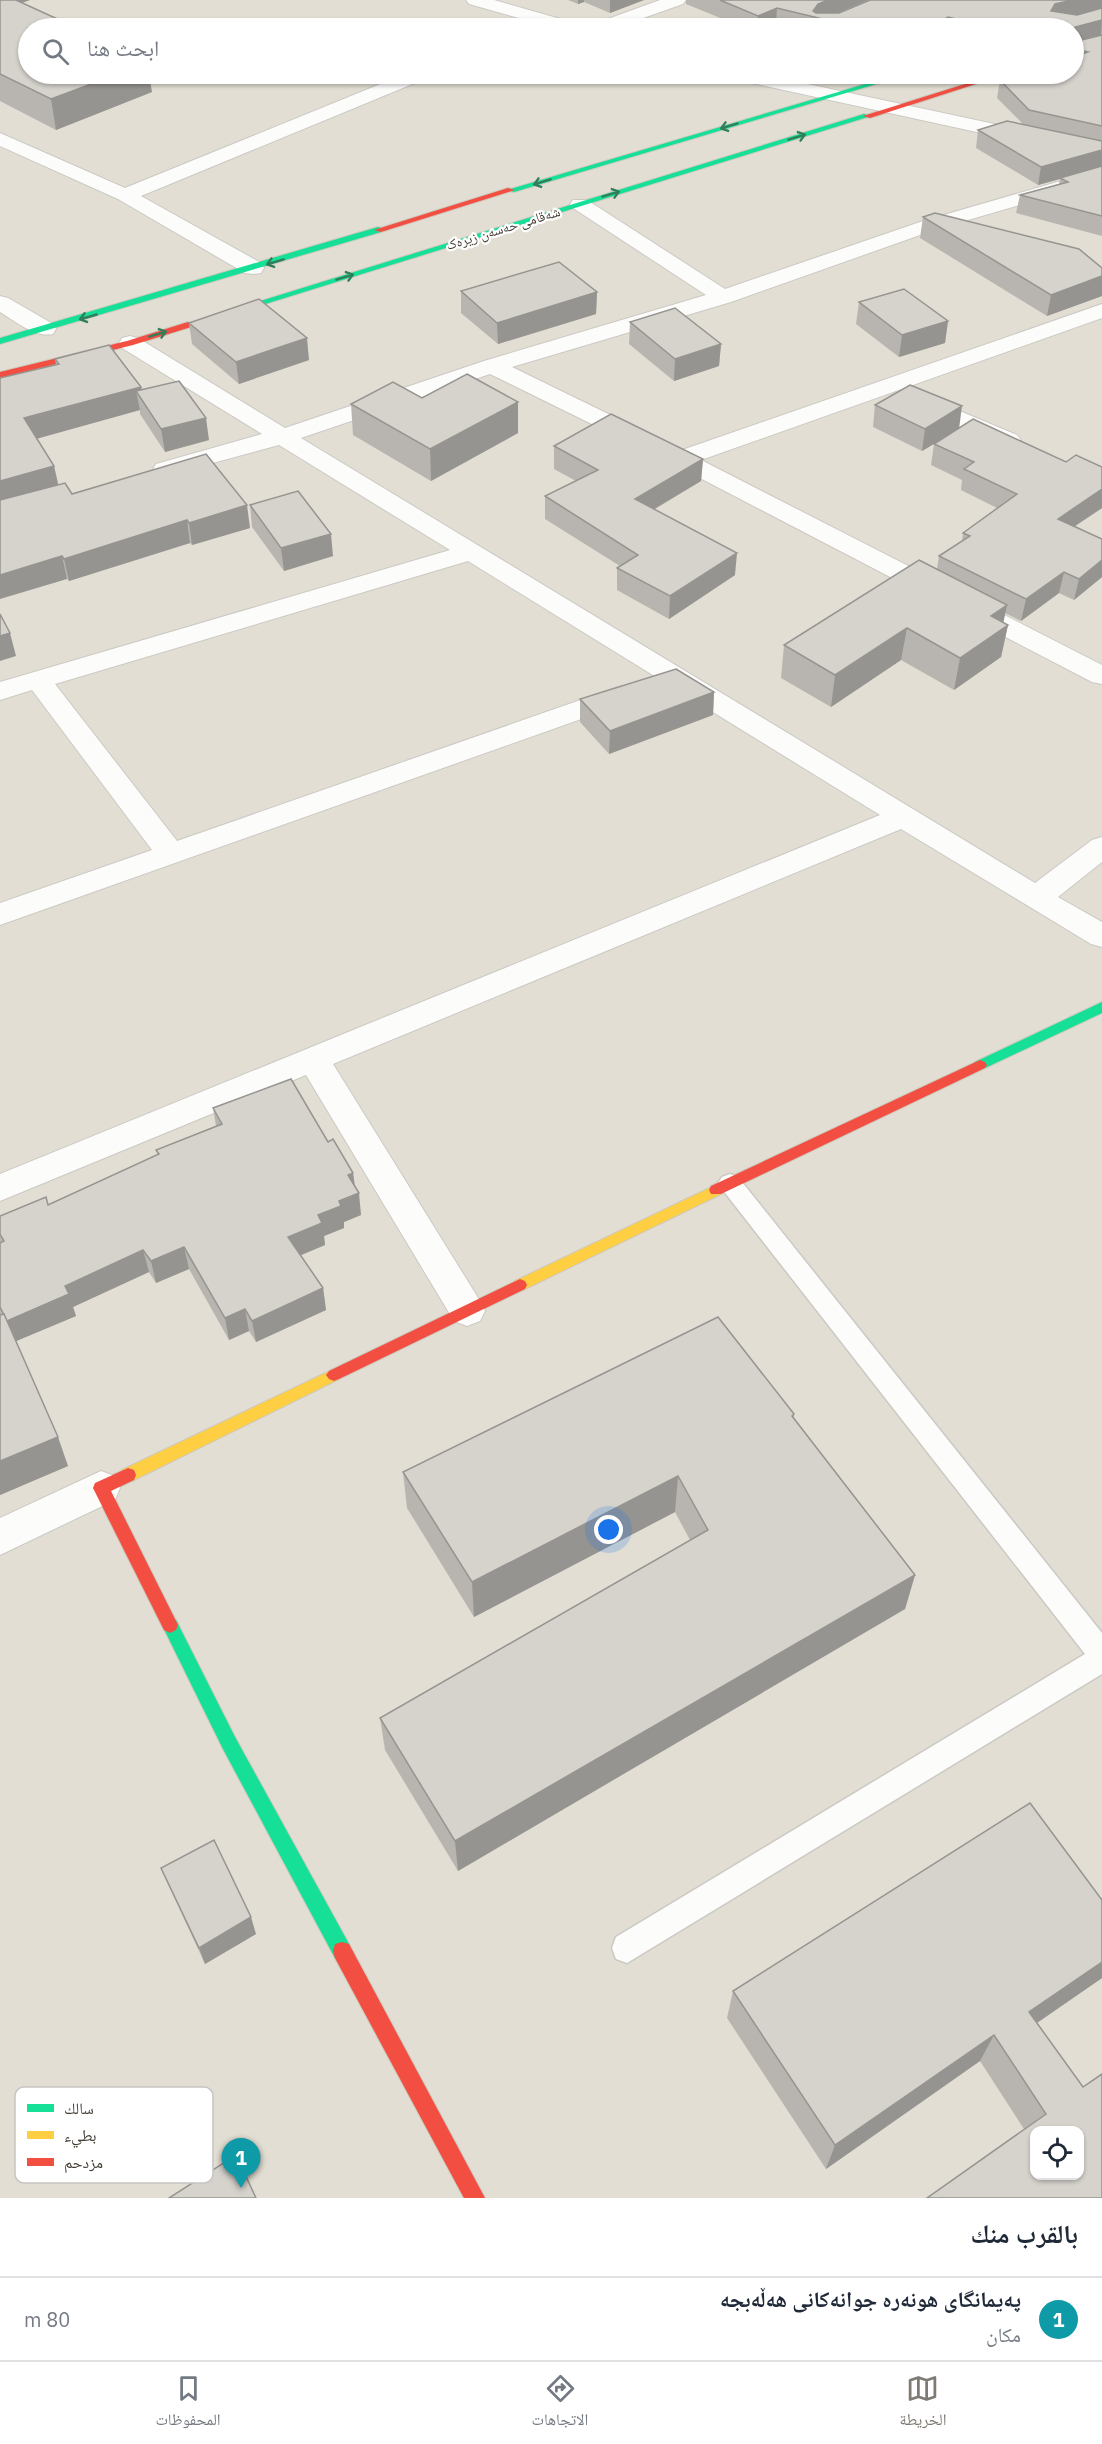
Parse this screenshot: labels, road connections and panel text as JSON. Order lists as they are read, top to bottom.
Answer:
{
  "streets": {
    "main road": ["شەقامی حەسەن زیرەک"]
  },
  "legend": ["سالك", "بطيء", "مزدحم"],
  "page": {
    "search": "ابحث هنا",
    "pins": "1",
    "heading": "بالقرب منك",
    "list": [
      {
        "mark": "1",
        "name": "پەیمانگای هونەرە جوانەکانی هەڵەبجە",
        "note": "مكان",
        "value": "80 m"
      }
    ],
    "nav": ["الخريطة", "الاتجاهات", "المحفوظات"]
  }
}
